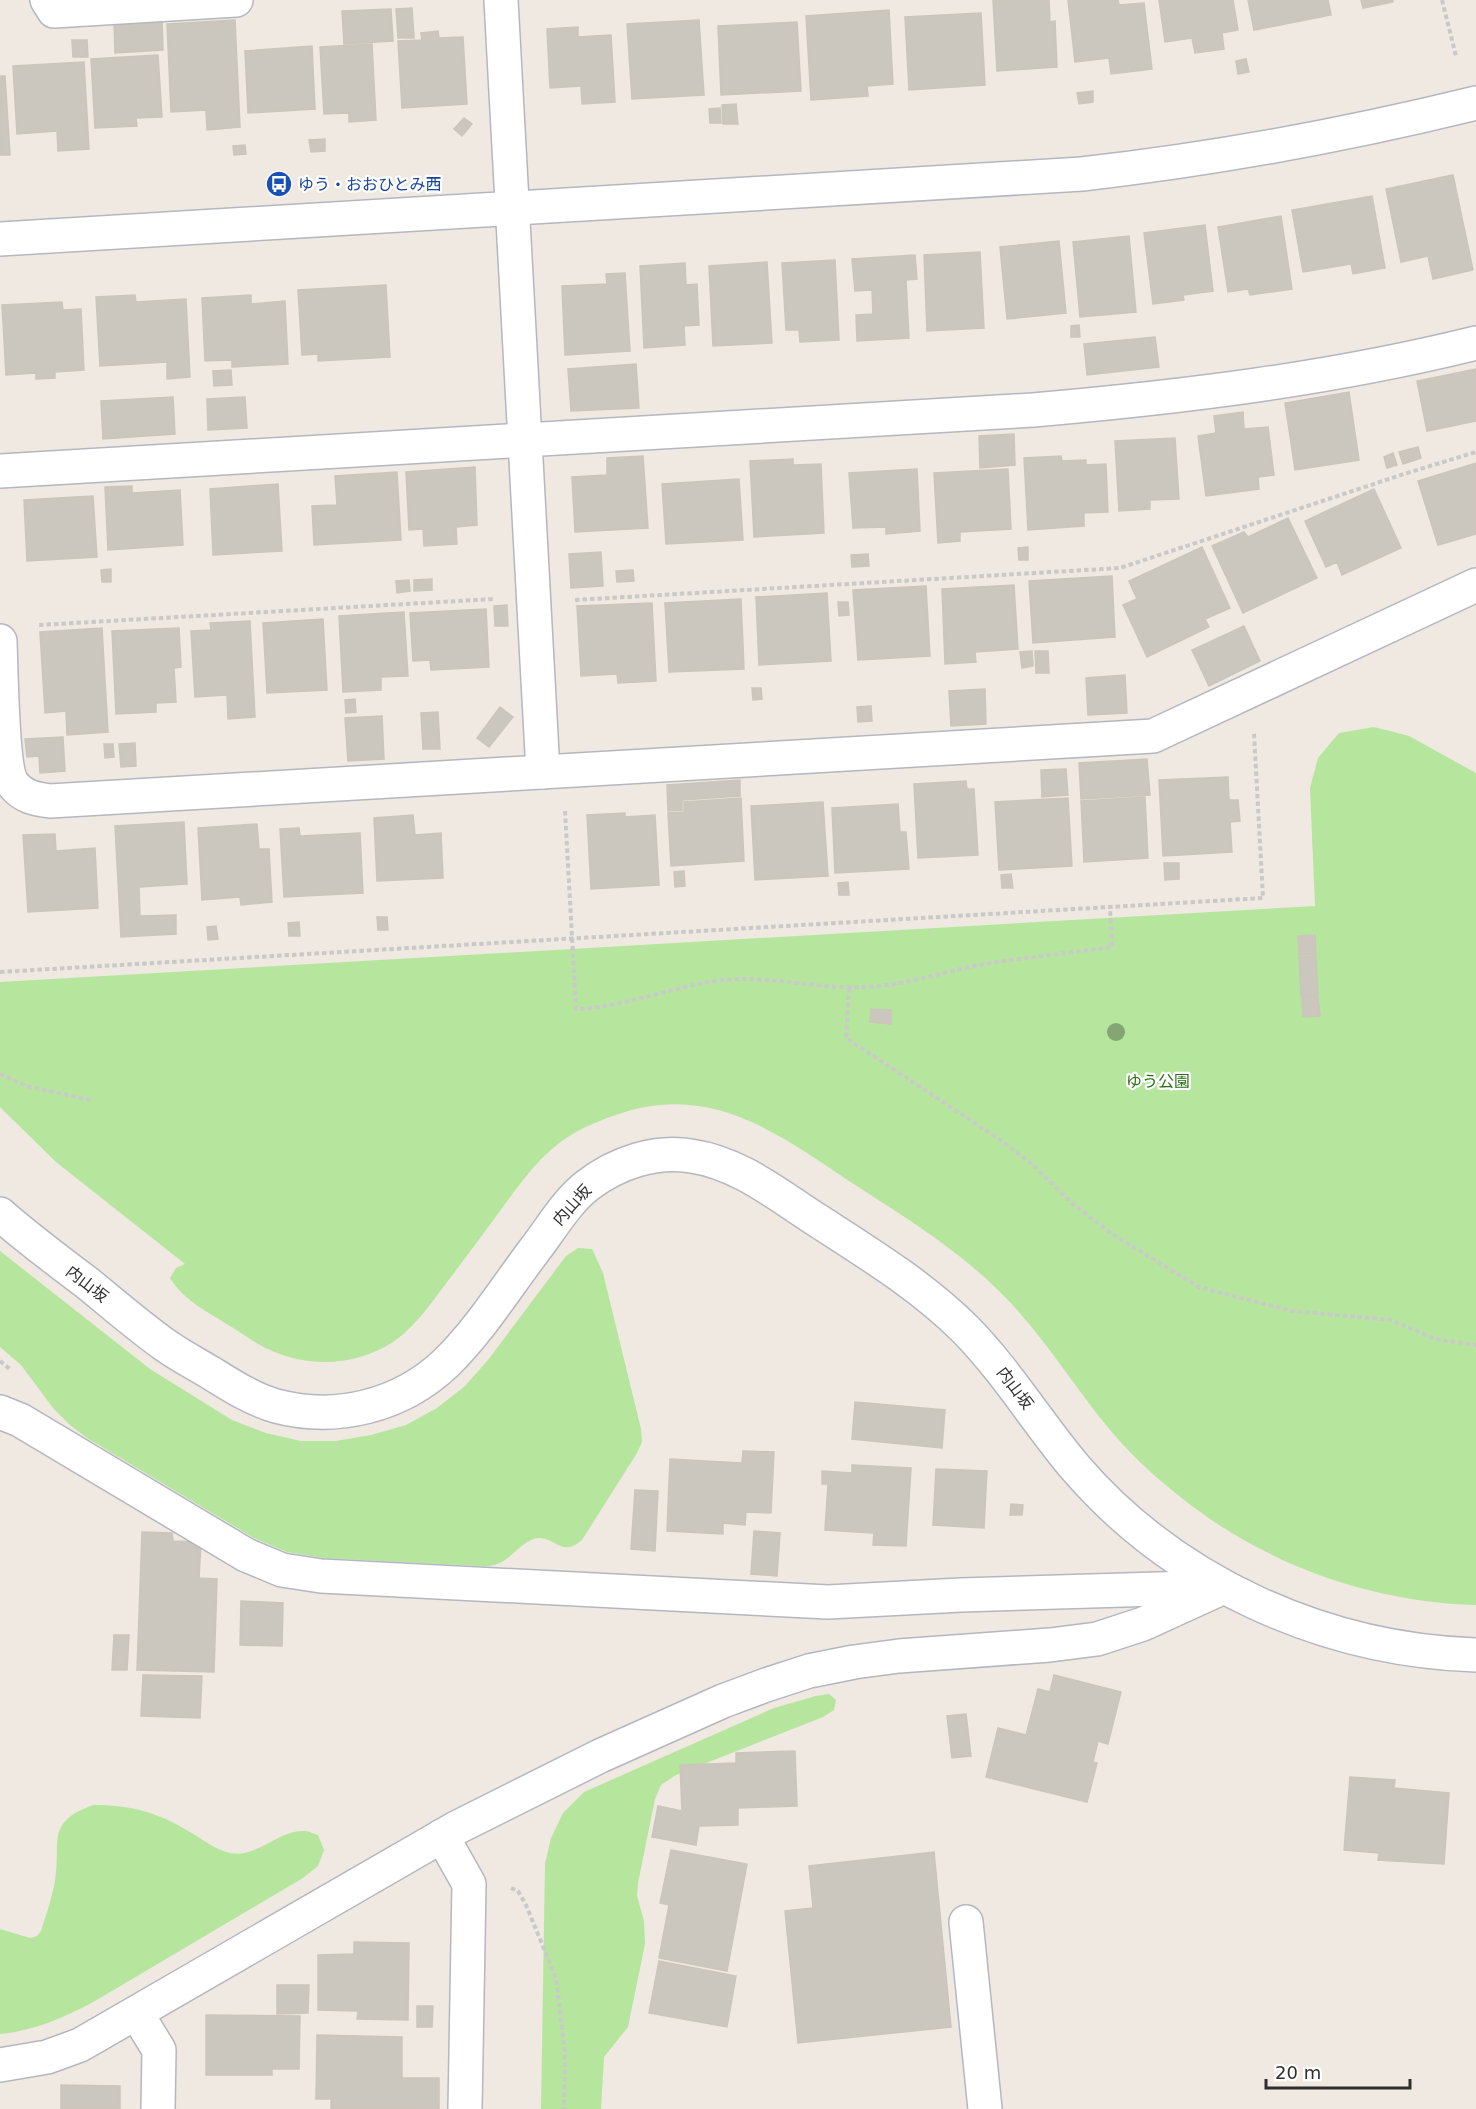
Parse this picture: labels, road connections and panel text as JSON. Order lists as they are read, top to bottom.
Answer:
{
  "streets": {
    "street": ["内山坂"]
  },
  "parks": ["ゆう公園"],
  "places": {
    "bus stop": ["ゆう・おおひとみ西"]
  },
  "scale_bar": "20 m"
}
